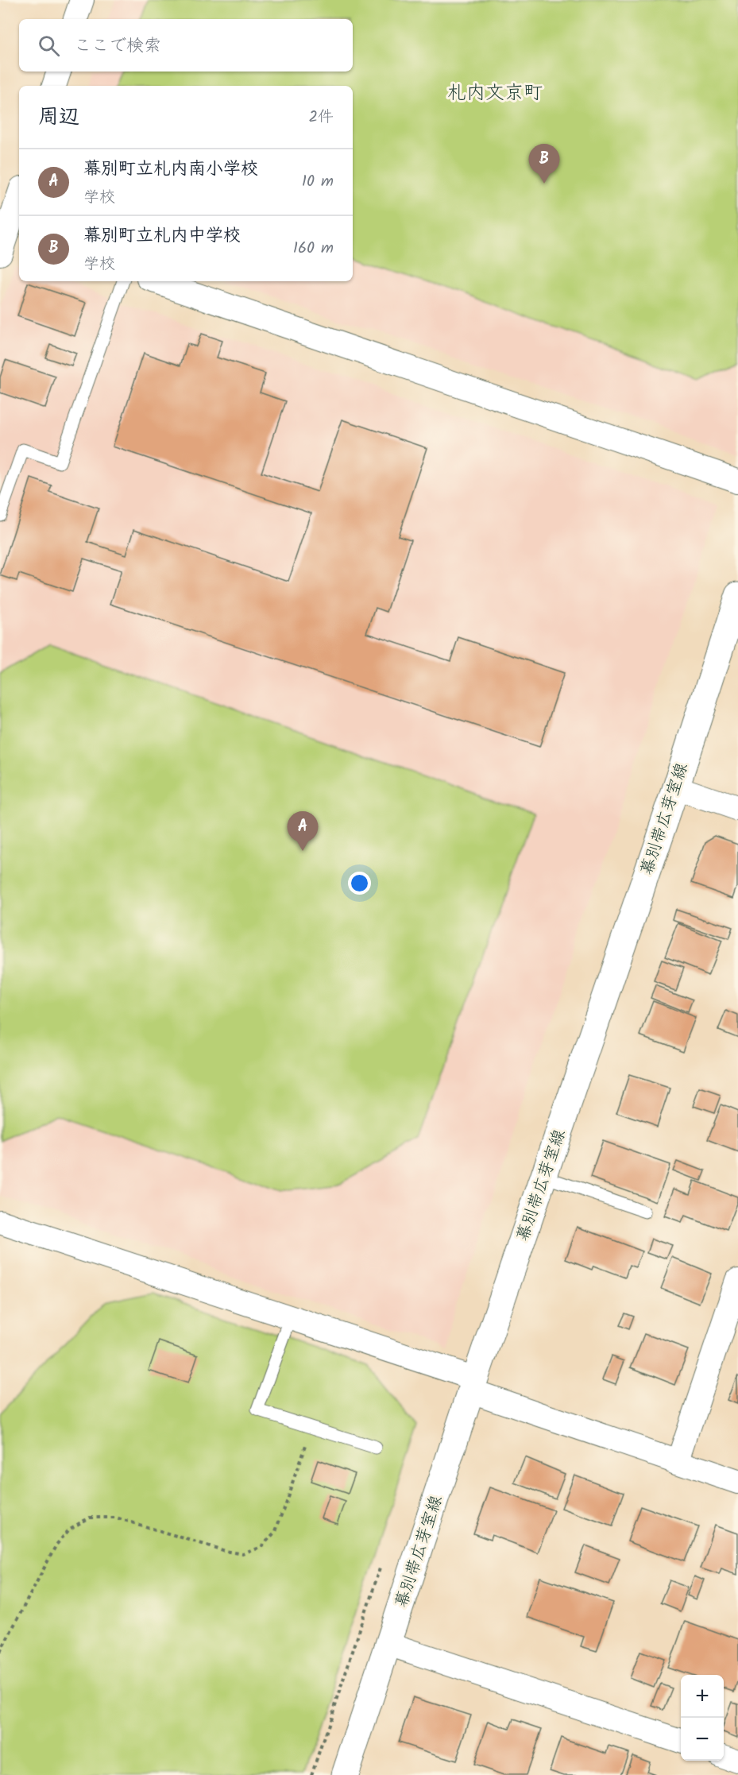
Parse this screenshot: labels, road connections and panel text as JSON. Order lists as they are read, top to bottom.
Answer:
{
  "streets": {
    "main road": ["幕別帯広芽室線"]
  },
  "districts": ["札内文京町"],
  "page": {
    "search": "ここで検索",
    "heading": ["周辺", "2件"],
    "pins": ["B", "A"],
    "list": [
      {
        "mark": "A",
        "name": "幕別町立札内南小学校",
        "note": "学校",
        "value": "10 m"
      },
      {
        "mark": "B",
        "name": "幕別町立札内中学校",
        "note": "学校",
        "value": "160 m"
      }
    ],
    "map_buttons": ["+", "−"]
  }
}
